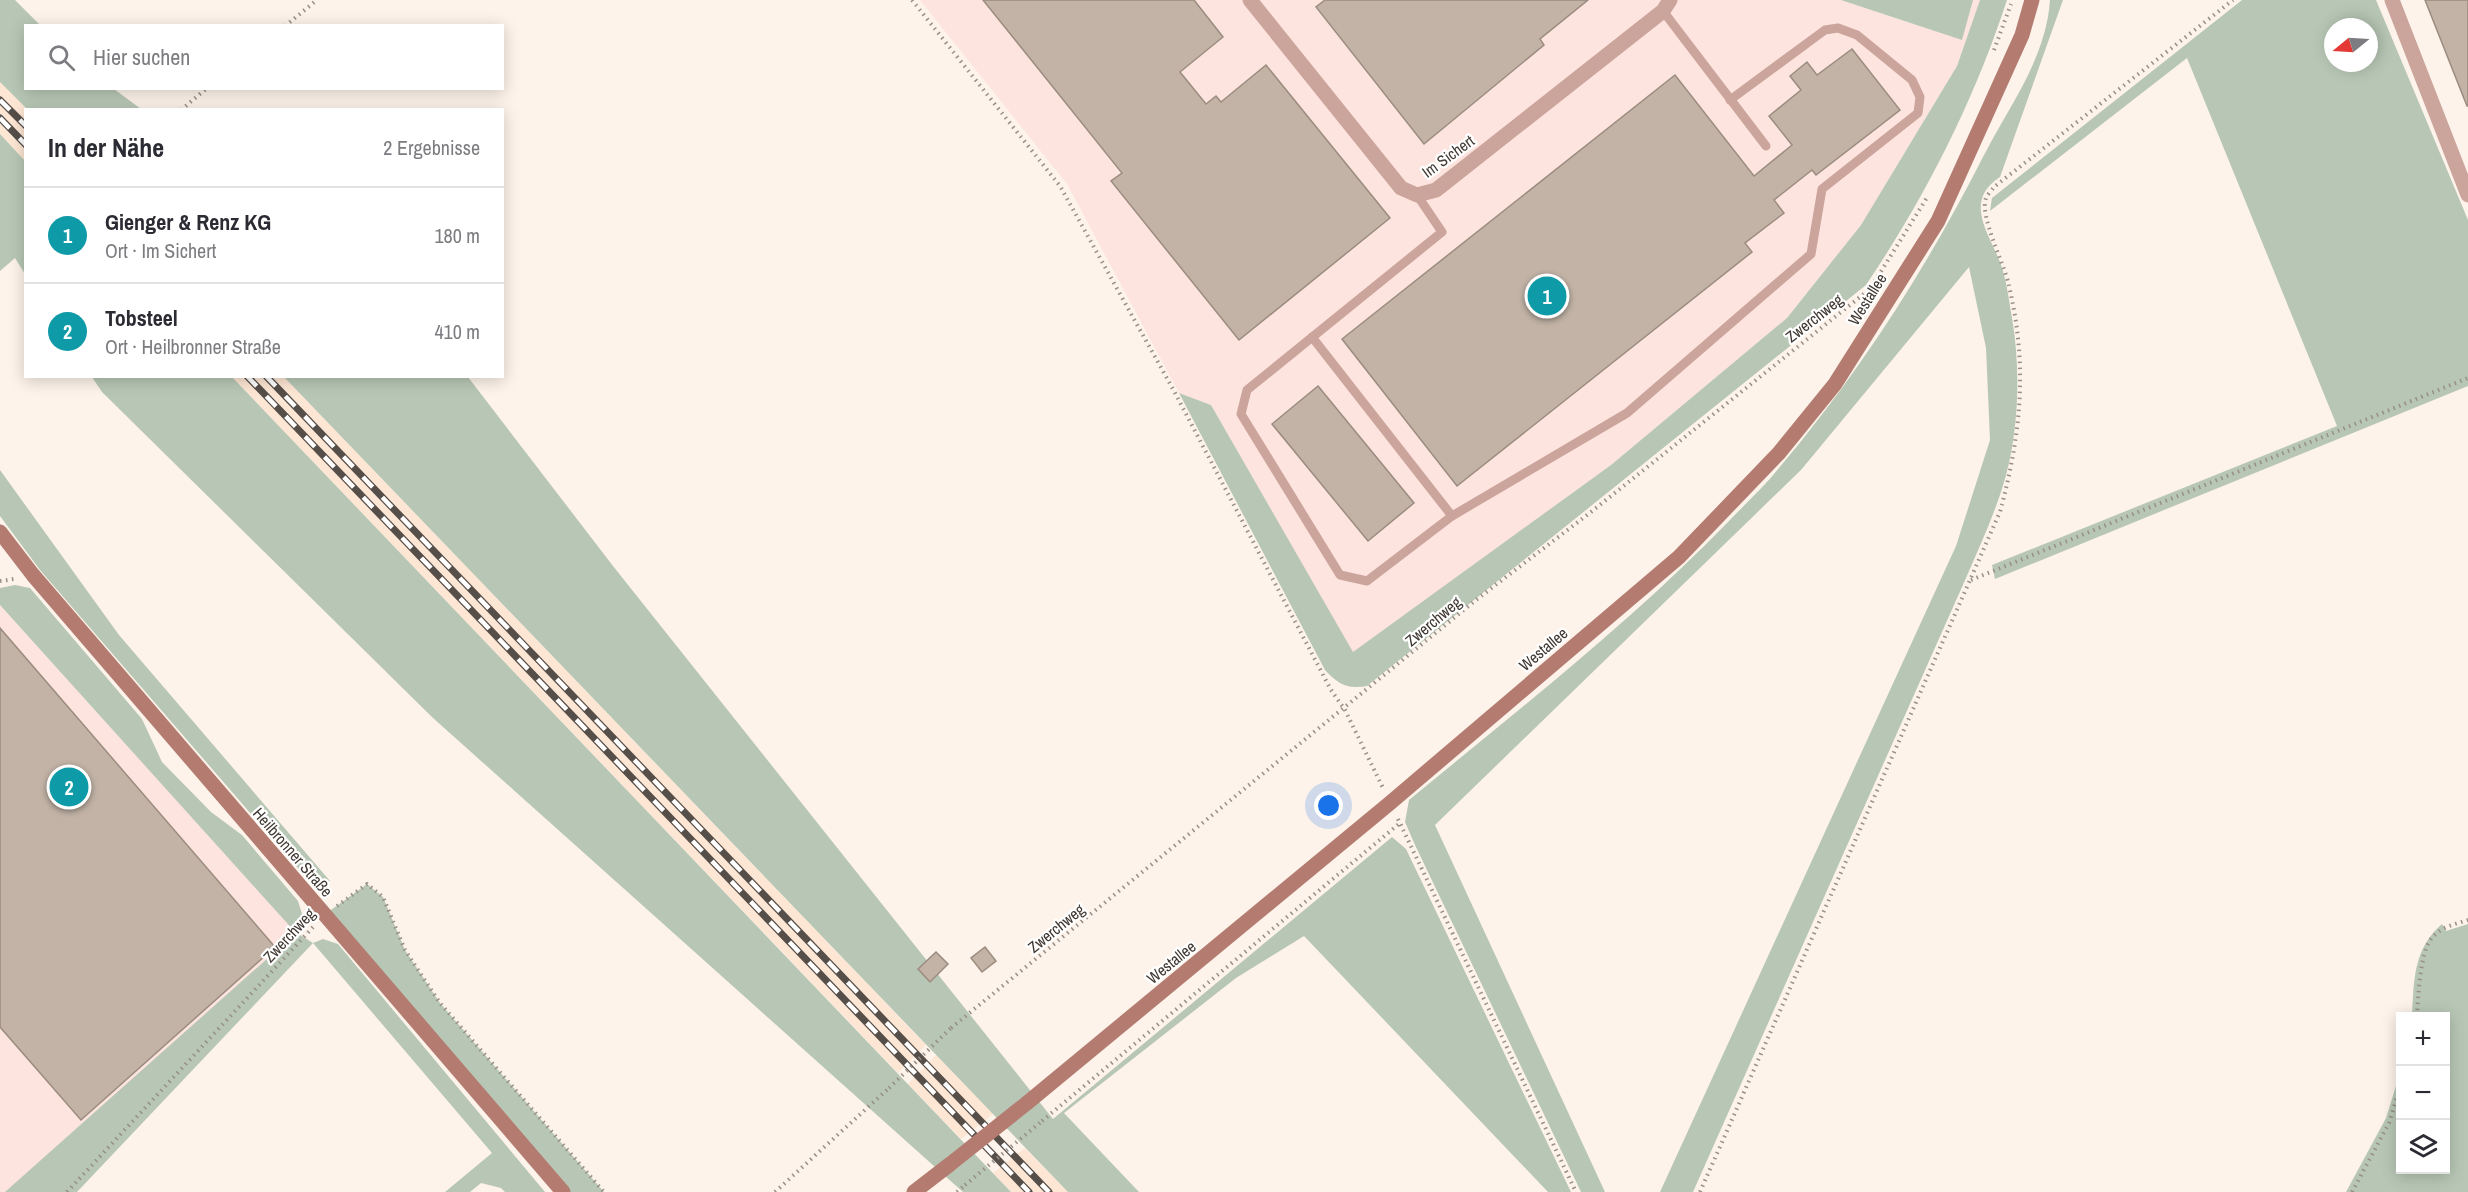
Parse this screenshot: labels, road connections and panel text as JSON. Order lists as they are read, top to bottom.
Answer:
{
  "streets": {
    "main road": ["Westallee", "Heilbronner Straße"],
    "street": ["Im Sichert"],
    "path": ["Zwerchweg"]
  },
  "crossings": [
    ["Zwerchweg", "Heilbronner Straße"]
  ],
  "north": "left",
  "page": {
    "search": "Hier suchen",
    "heading": ["In der Nähe", "2 Ergebnisse"],
    "list": [
      {
        "mark": "1",
        "name": "Gienger & Renz KG",
        "note": "Ort · Im Sichert",
        "value": "180 m"
      },
      {
        "mark": "2",
        "name": "Tobsteel",
        "note": "Ort · Heilbronner Straße",
        "value": "410 m"
      }
    ],
    "pins": ["1", "2"],
    "map_buttons": ["+", "−"]
  }
}
